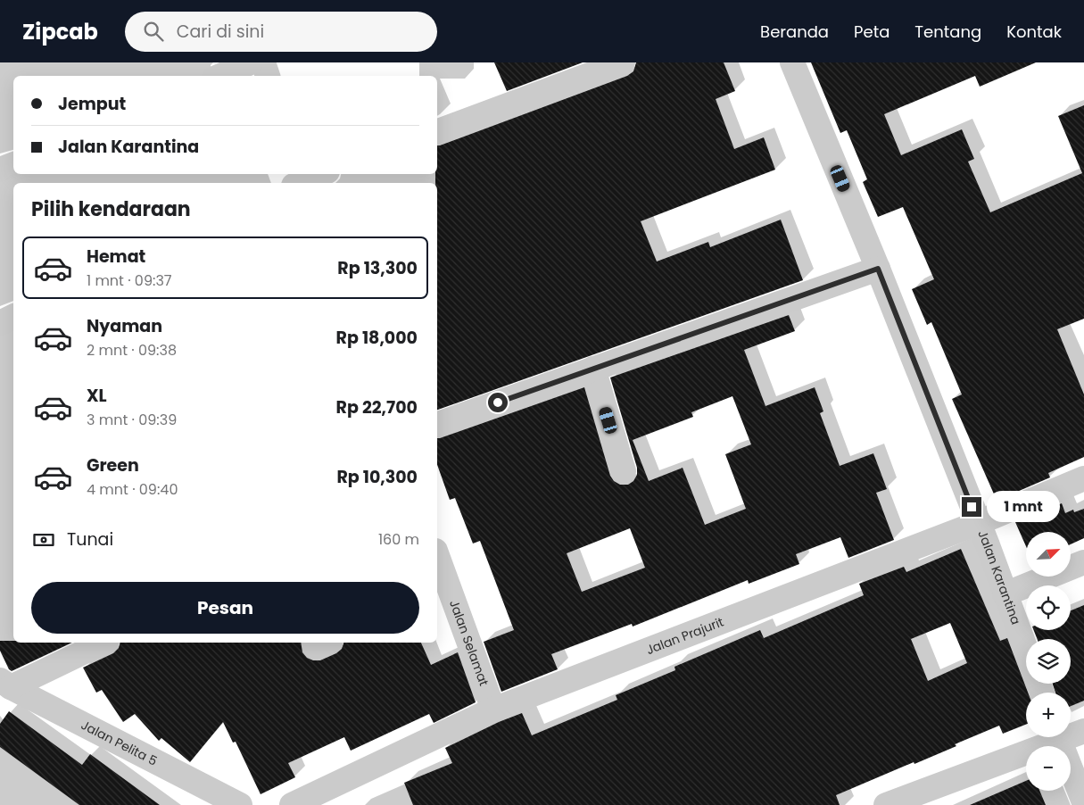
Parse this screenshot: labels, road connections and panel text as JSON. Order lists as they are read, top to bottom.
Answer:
{
  "streets": {
    "street": [
      "Jalan Karantina",
      "Jalan Prajurit",
      "Jalan Selamat",
      "Jalan Pelita 5"
    ]
  },
  "crossings": [
    ["Jalan Karantina", "Jalan Prajurit"],
    ["Jalan Prajurit", "Jalan Selamat"]
  ],
  "north": "top right",
  "page": {
    "header": "Zipcab",
    "search": "Cari di sini",
    "nav": [
      "Beranda",
      "Peta",
      "Tentang",
      "Kontak"
    ],
    "banner": ["Jemput", "Jalan Karantina"],
    "heading": "Pilih kendaraan",
    "list": [
      {
        "name": "Hemat",
        "note": "1 mnt · 09:37",
        "value": "Rp 13,300"
      },
      {
        "name": "Nyaman",
        "note": "2 mnt · 09:38",
        "value": "Rp 18,000"
      },
      {
        "name": "XL",
        "note": "3 mnt · 09:39",
        "value": "Rp 22,700"
      },
      {
        "name": "Green",
        "note": "4 mnt · 09:40",
        "value": "Rp 10,300"
      }
    ],
    "bubble": "1 mnt",
    "pay": ["Tunai", "160 m"],
    "map_buttons": ["+", "−"],
    "buttons": "Pesan"
  }
}
